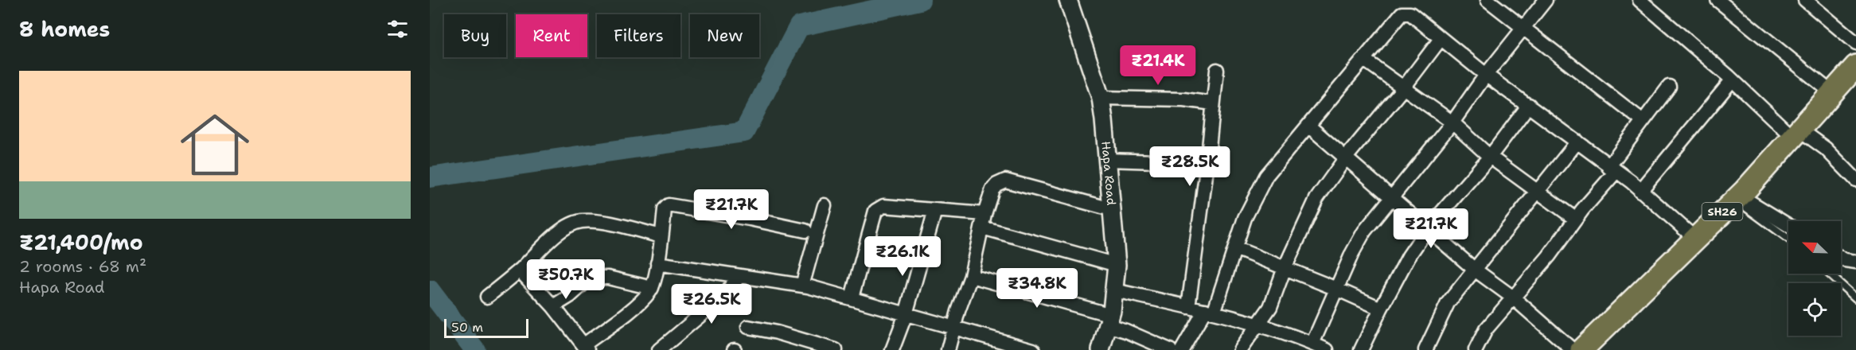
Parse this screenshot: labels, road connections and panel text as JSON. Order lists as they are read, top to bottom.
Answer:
{
  "streets": {
    "main road": ["SH26"],
    "street": ["Hapa Road"]
  },
  "scale_bar": "50 m",
  "north": "top left",
  "page": {
    "heading": "8 homes",
    "chip": [
      "Buy",
      "Rent",
      "Filters",
      "New"
    ],
    "price": [
      "₹21.4K",
      "₹28.5K",
      "₹21.7K",
      "₹21.7K",
      "₹26.1K",
      "₹50.7K",
      "₹34.8K",
      "₹26.5K"
    ],
    "list": [
      {
        "name": "₹21,400/mo",
        "note": "2 rooms · 68 m² · Hapa Road"
      }
    ],
    "scale": "50 m"
  }
}
